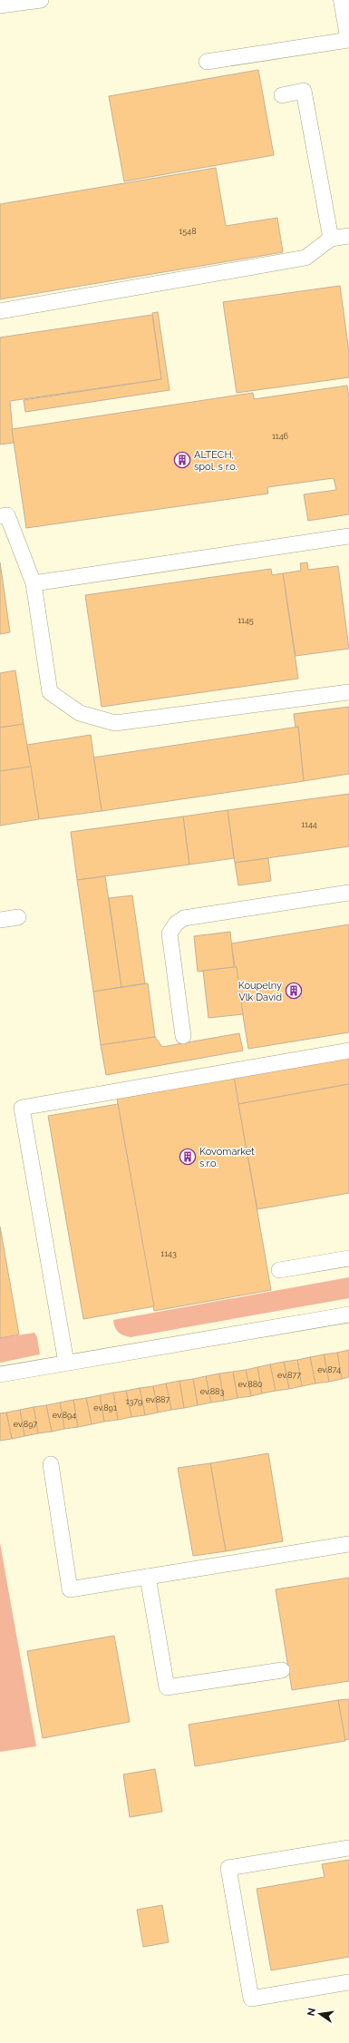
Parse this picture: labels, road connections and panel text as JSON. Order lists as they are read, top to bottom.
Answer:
{
  "places": {
    "building": ["ALTECH, spol. s r.o.", "Koupelny Vlk David", "Kovomarket s.r.o."]
  },
  "house_numbers": [
    "1548",
    "1146",
    "1145",
    "1144",
    "1143",
    "ev.874",
    "ev.877",
    "ev.880",
    "ev.883",
    "ev.887",
    "1379",
    "ev.891",
    "ev.894",
    "ev.897"
  ],
  "north": "left"
}
